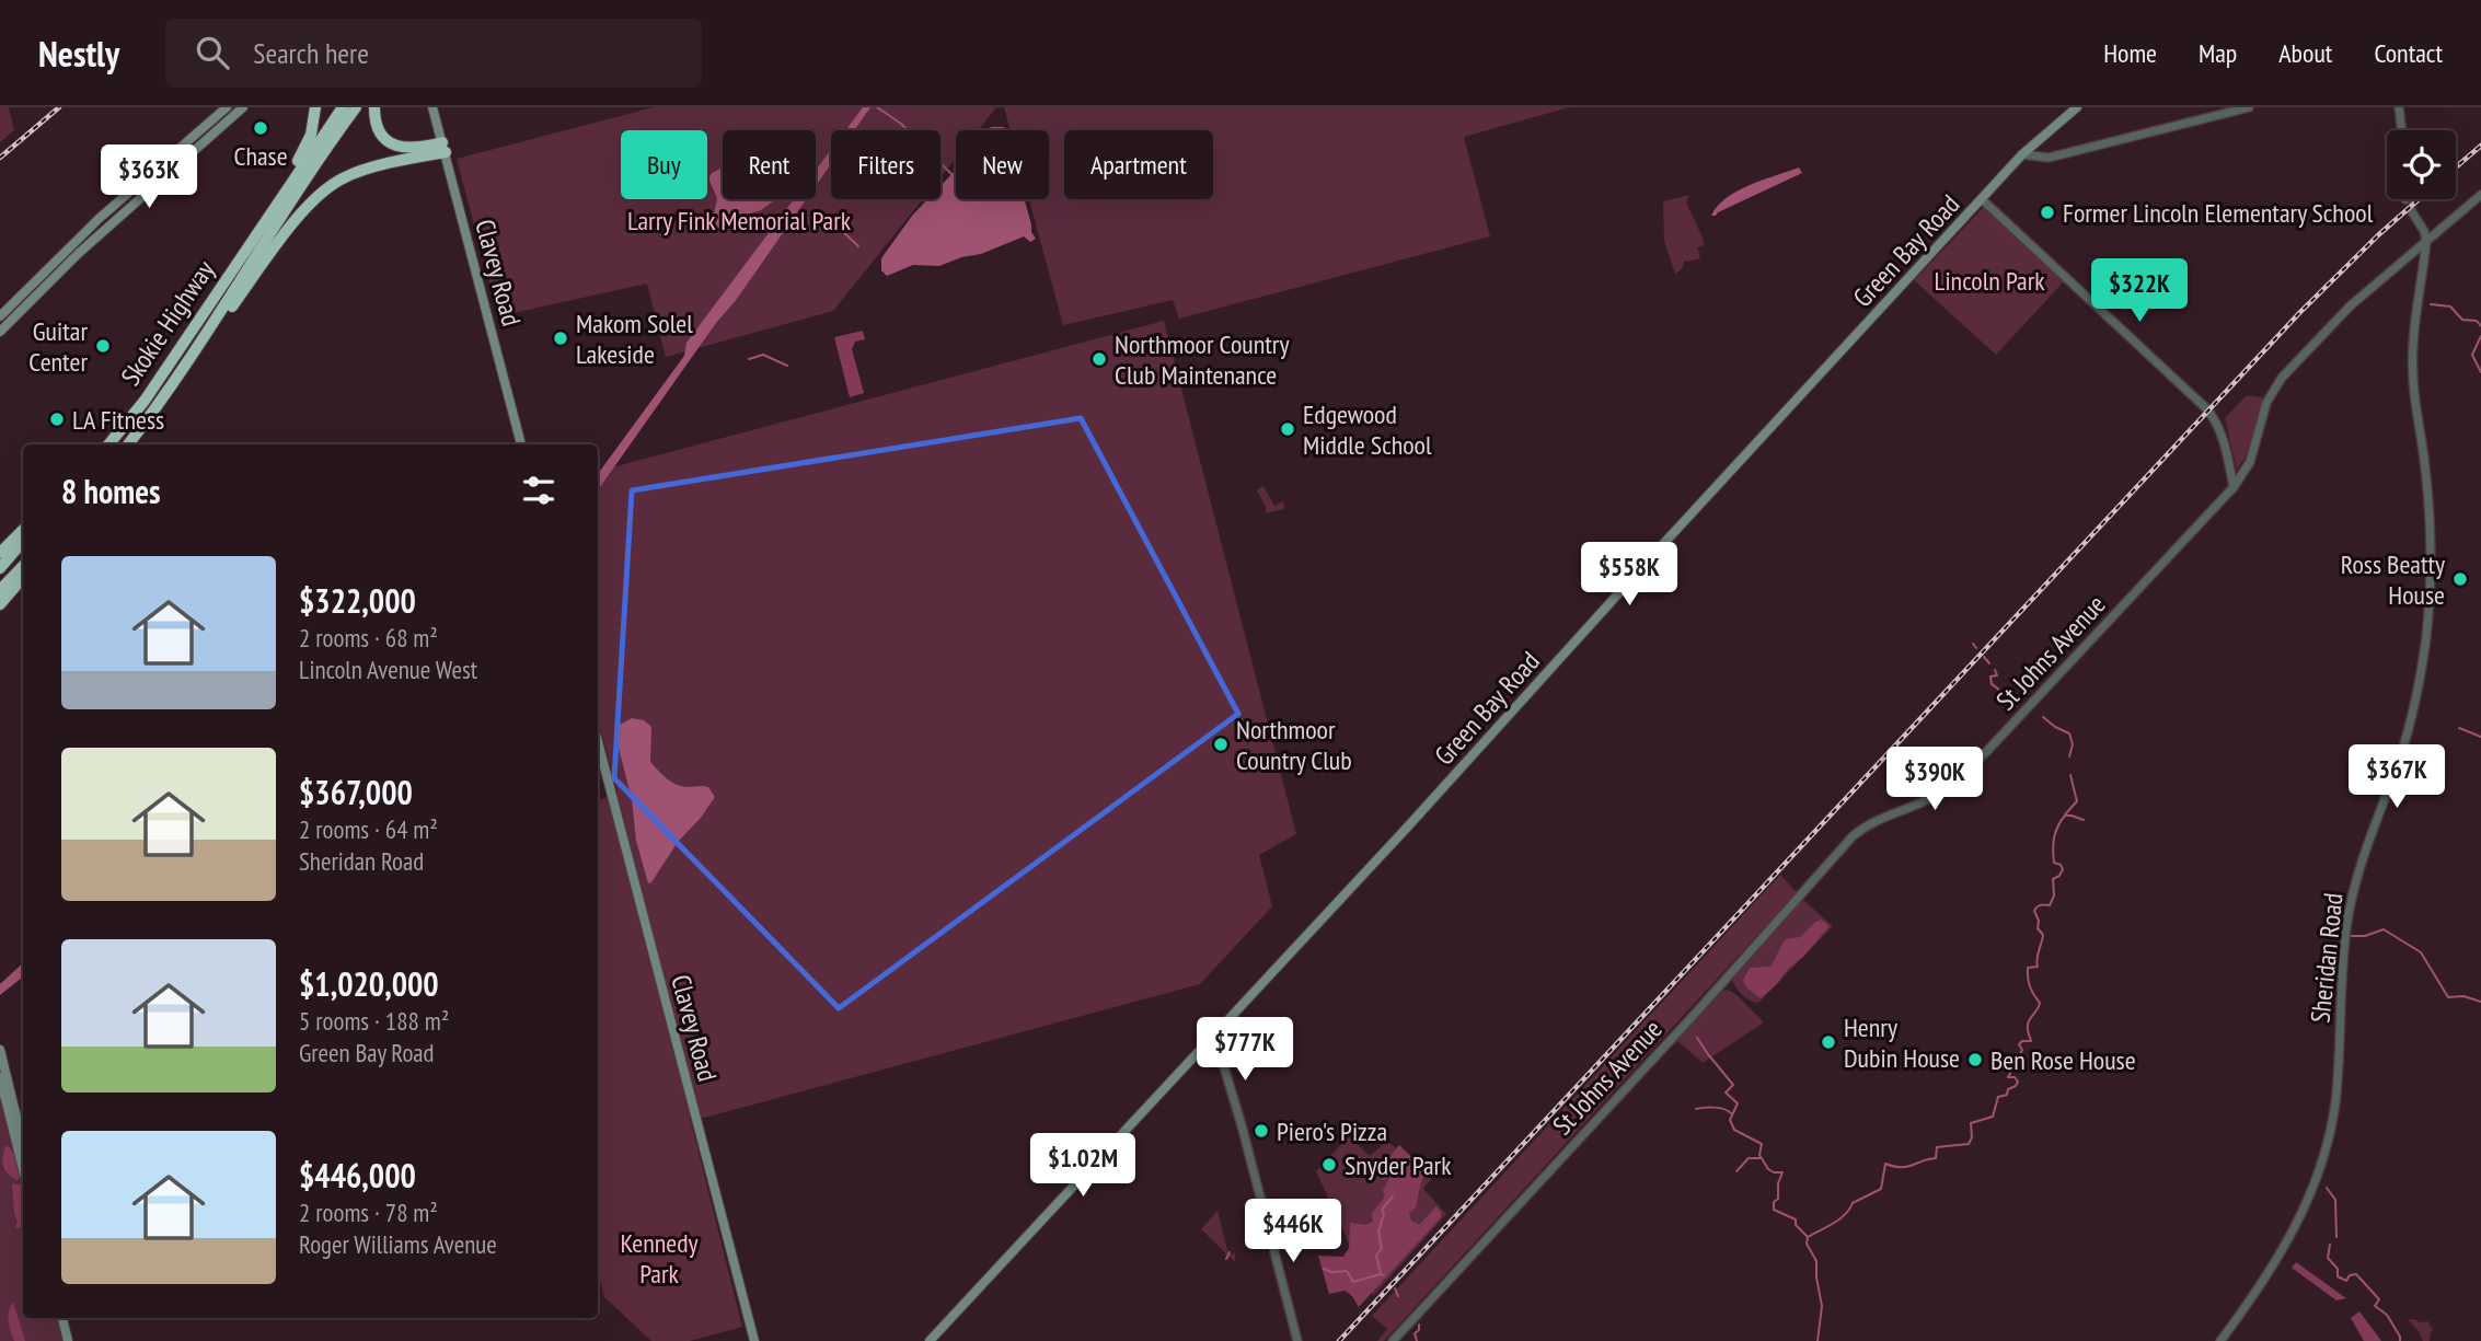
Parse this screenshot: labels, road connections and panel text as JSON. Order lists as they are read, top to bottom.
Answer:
{
  "streets": {
    "highway": ["Skokie Highway"],
    "main road": ["Green Bay Road", "Clavey Road"],
    "street": ["St Johns Avenue", "Sheridan Road"]
  },
  "crossings": [
    ["St Johns Avenue", "Sheridan Road"]
  ],
  "parks": ["Larry Fink Memorial Park", "Lincoln Park", "Kennedy Park"],
  "places": [
    "Chase",
    "Former Lincoln Elementary School",
    "Makom Solel Lakeside",
    "Guitar Center",
    "Northmoor Country Club Maintenance",
    "LA Fitness",
    "Edgewood Middle School",
    "Ross Beatty House",
    "Northmoor Country Club",
    "Henry Dubin House",
    "Ben Rose House",
    "Piero's Pizza",
    "Snyder Park"
  ],
  "page": {
    "header": "Nestly",
    "search": "Search here",
    "nav": [
      "Home",
      "Map",
      "About",
      "Contact"
    ],
    "chip": [
      "Buy",
      "Rent",
      "Filters",
      "New",
      "Apartment"
    ],
    "price": [
      "$363K",
      "$322K",
      "$558K",
      "$367K",
      "$390K",
      "$777K",
      "$1.02M",
      "$446K"
    ],
    "heading": "8 homes",
    "list": [
      {
        "name": "$322,000",
        "note": "2 rooms · 68 m² · Lincoln Avenue West"
      },
      {
        "name": "$367,000",
        "note": "2 rooms · 64 m² · Sheridan Road"
      },
      {
        "name": "$1,020,000",
        "note": "5 rooms · 188 m² · Green Bay Road"
      },
      {
        "name": "$446,000",
        "note": "2 rooms · 78 m² · Roger Williams Avenue"
      }
    ]
  }
}
